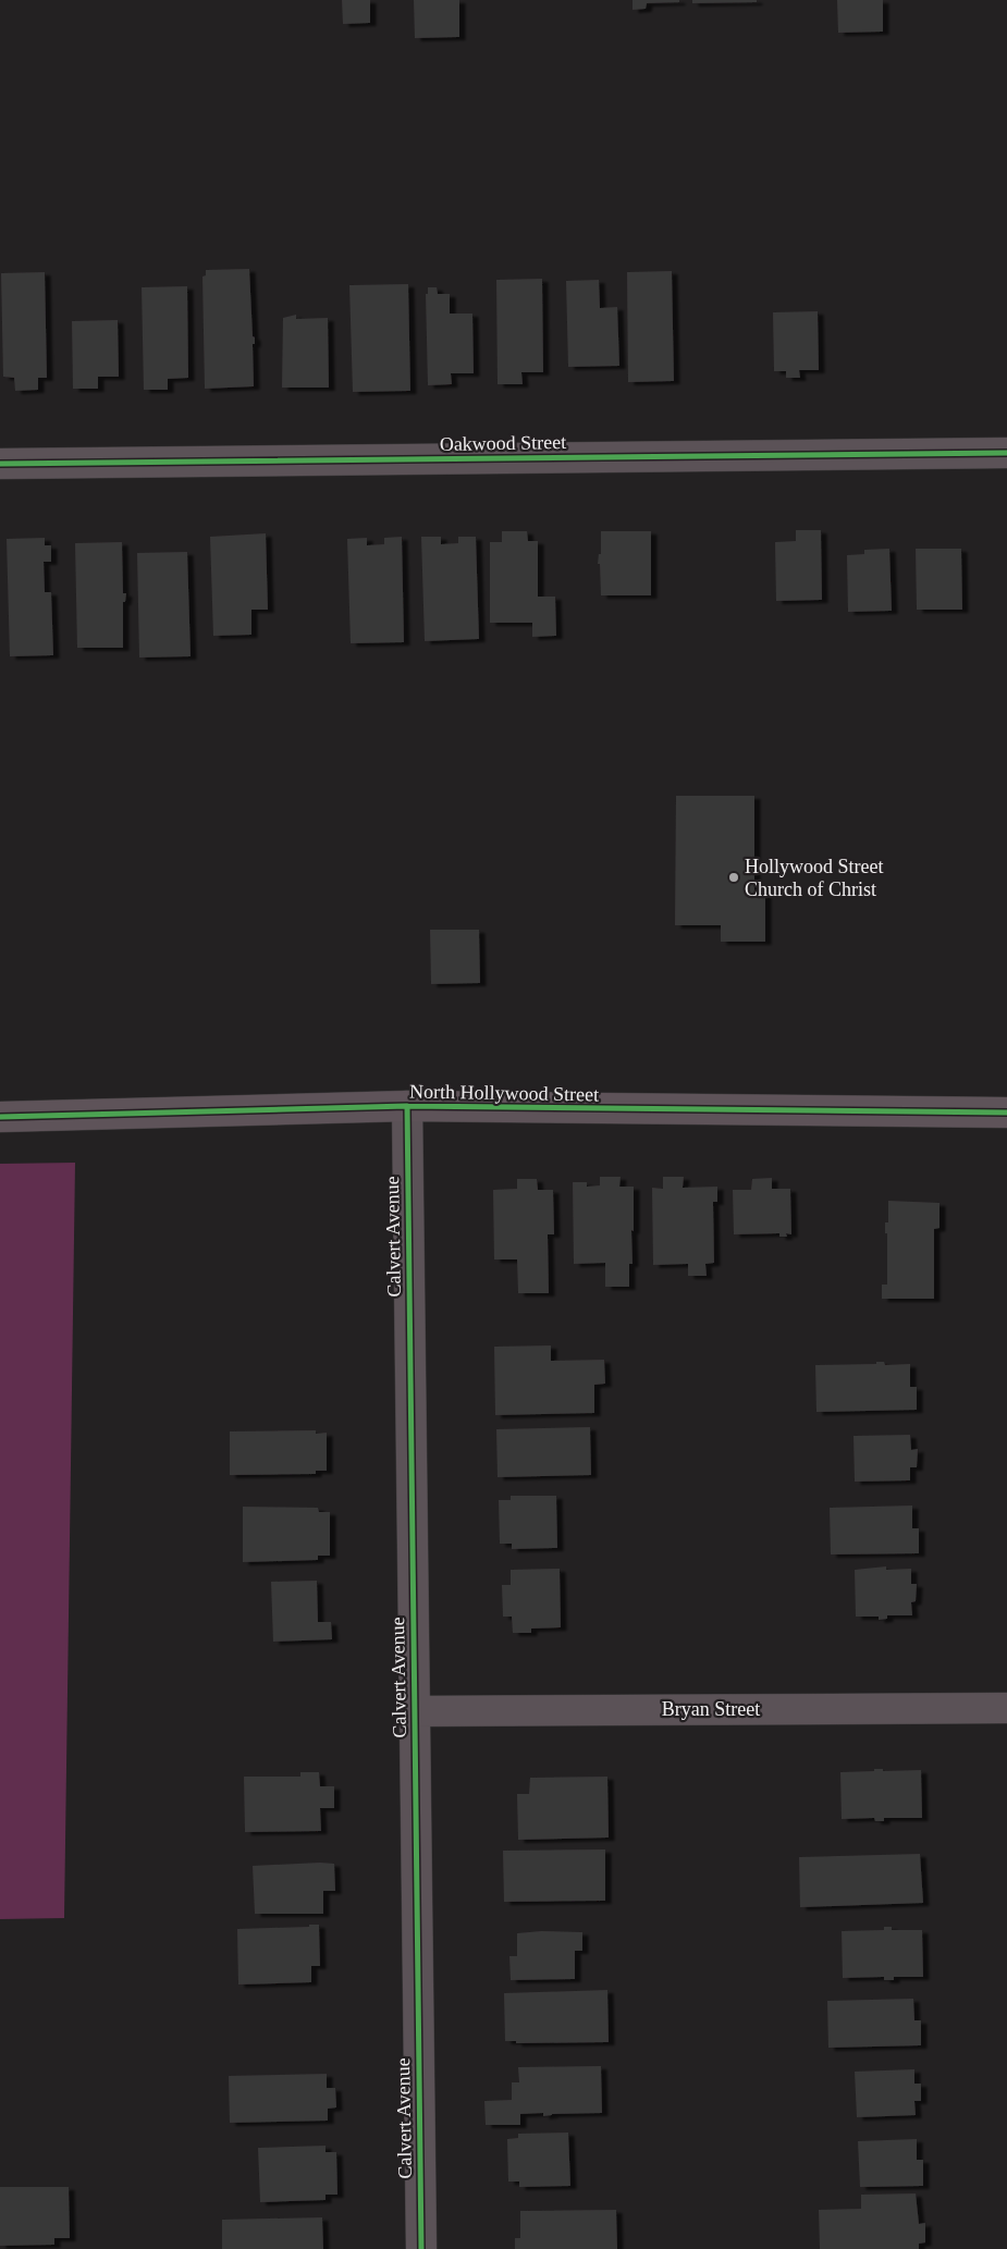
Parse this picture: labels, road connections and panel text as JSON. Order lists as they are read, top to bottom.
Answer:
{
  "streets": {
    "main road": ["North Hollywood Street"],
    "street": ["Oakwood Street", "Calvert Avenue", "Bryan Street"]
  },
  "crossings": [
    ["North Hollywood Street", "Calvert Avenue"],
    ["Calvert Avenue", "Bryan Street"]
  ],
  "places": ["Hollywood Street Church of Christ"]
}
